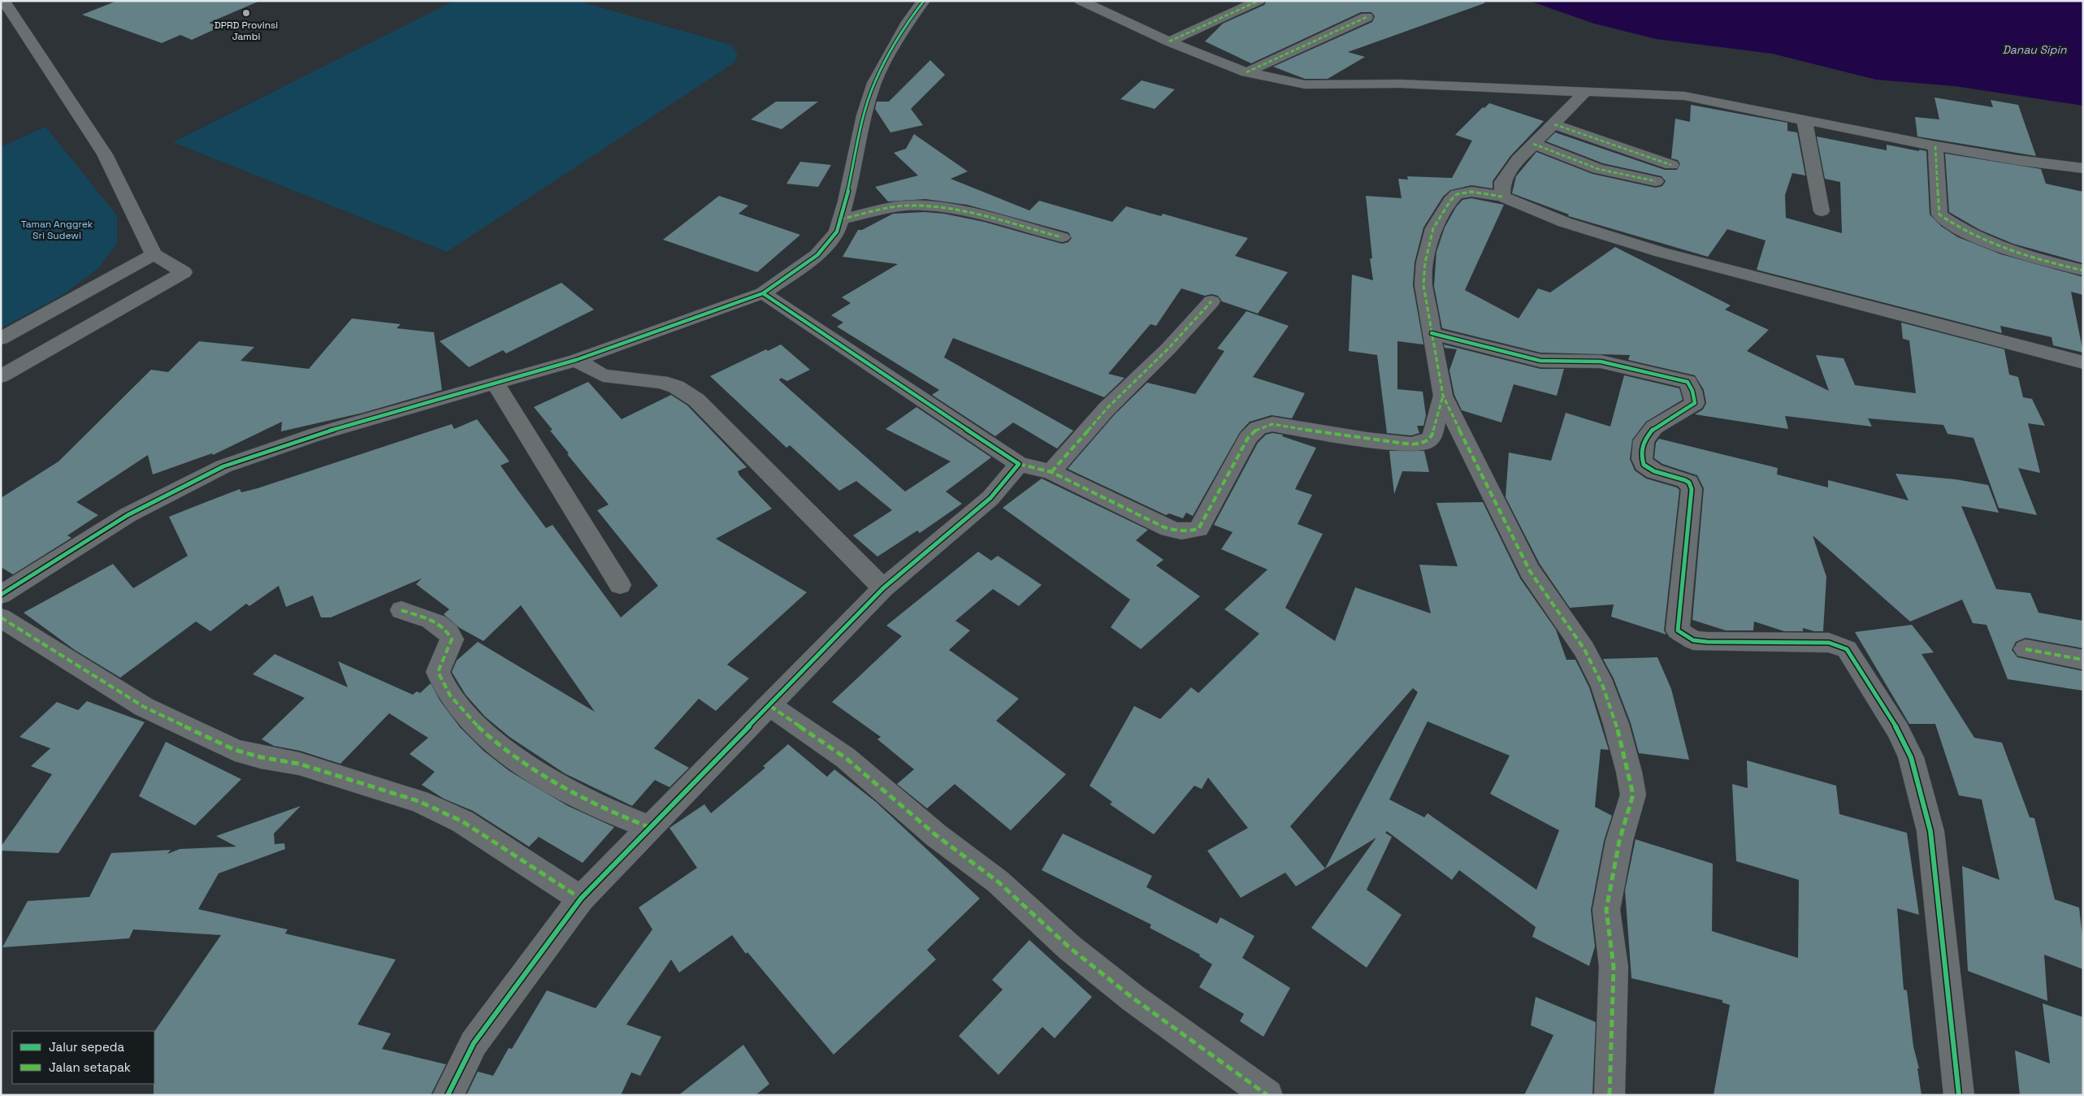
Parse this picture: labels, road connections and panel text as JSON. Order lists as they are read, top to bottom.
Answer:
{
  "water": ["Danau Sipin"],
  "parks": ["Taman Anggrek Sri Sudewi"],
  "places": ["DPRD Provinsi Jambi"],
  "legend": ["Jalur sepeda", "Jalan setapak"]
}
